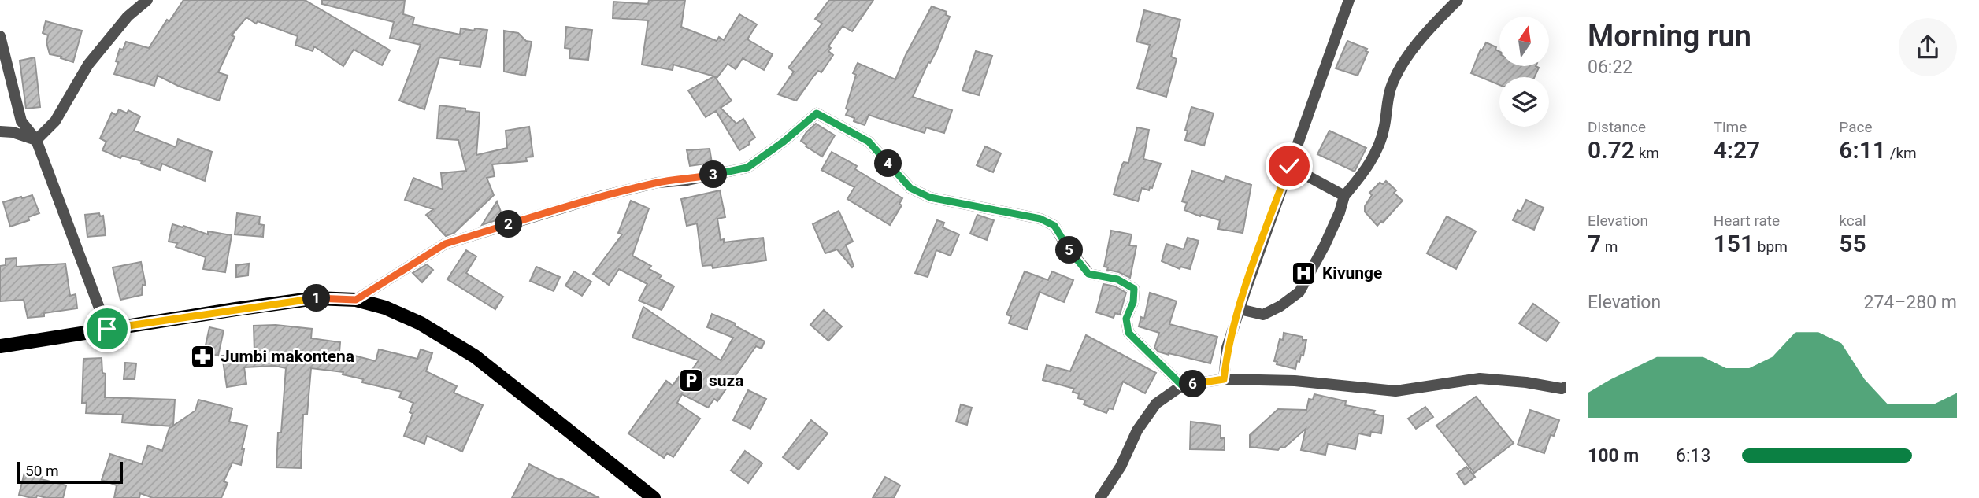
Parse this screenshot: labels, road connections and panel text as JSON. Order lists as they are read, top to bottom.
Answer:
{
  "places": {
    "hospital": ["Kivunge"],
    "pharmacy": ["Jumbi makontena"],
    "parking": ["suza"]
  },
  "scale_bar": "50 m",
  "north": "top",
  "page": {
    "heading": ["Morning run", "06:22"],
    "stats": [
      ["Distance", "0.72 km"],
      ["Time", "4:27"],
      ["Pace", "6:11 /km"],
      ["Elevation", "7 m"],
      ["Heart rate", "151 bpm"],
      ["kcal", "55"]
    ],
    "pins": [
      "4",
      "3",
      "2",
      "5",
      "1",
      "6"
    ],
    "chart": ["Elevation", "274–280 m"],
    "list": [
      {
        "name": "100 m",
        "note": "6:13"
      }
    ],
    "scale": "50 m"
  }
}
